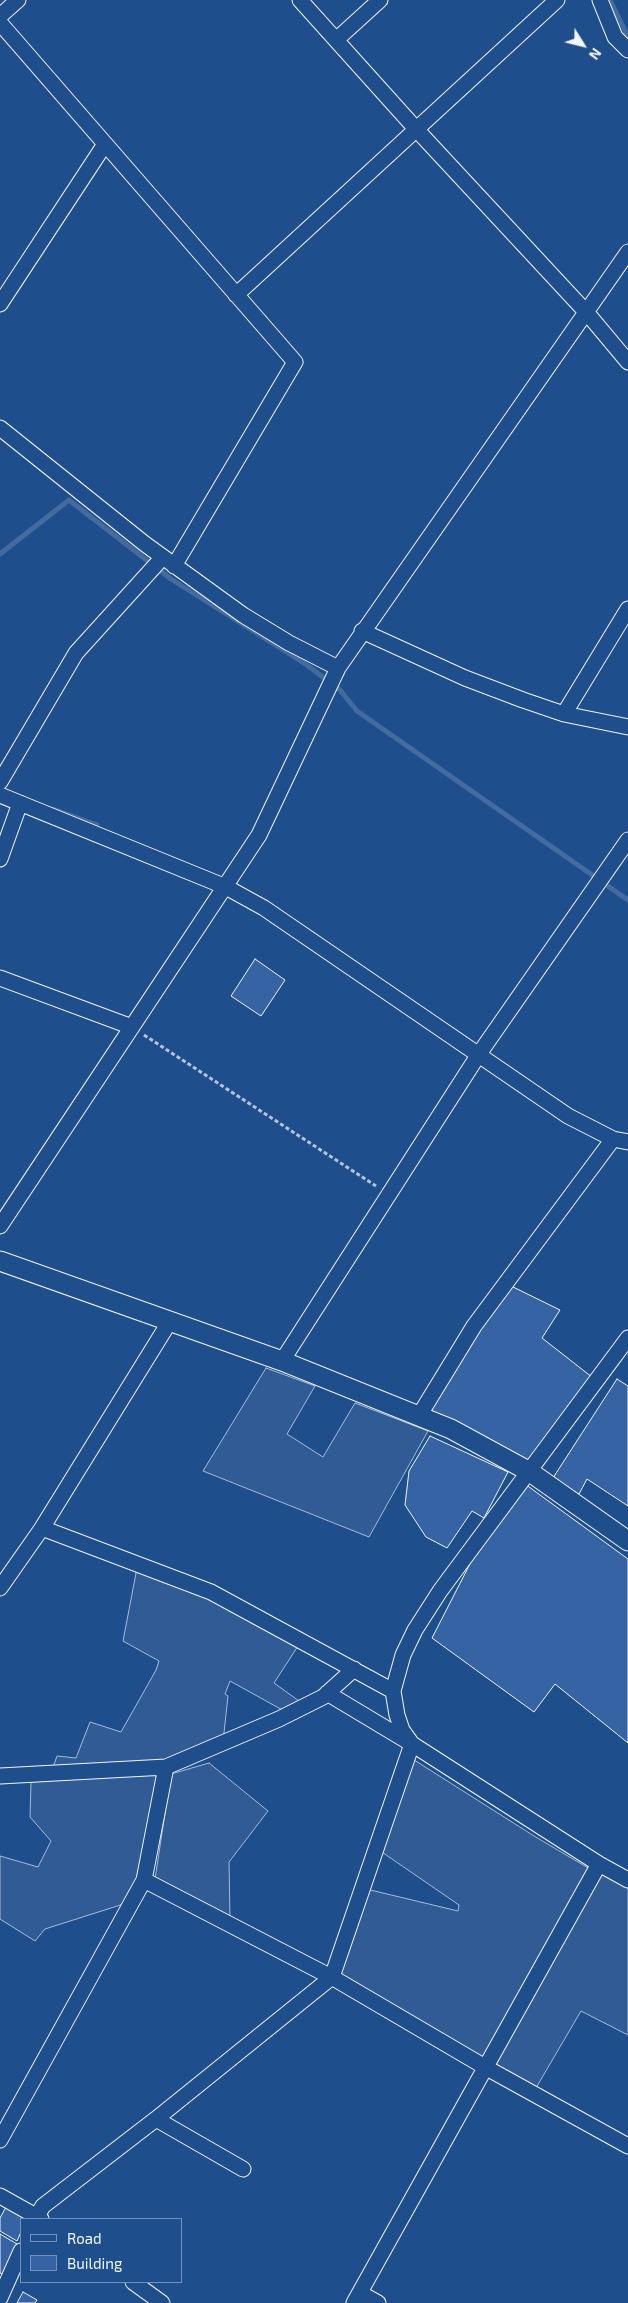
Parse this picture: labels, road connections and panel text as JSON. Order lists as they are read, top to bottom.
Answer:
{
  "legend": ["Road", "Building"],
  "north": "bottom right"
}
